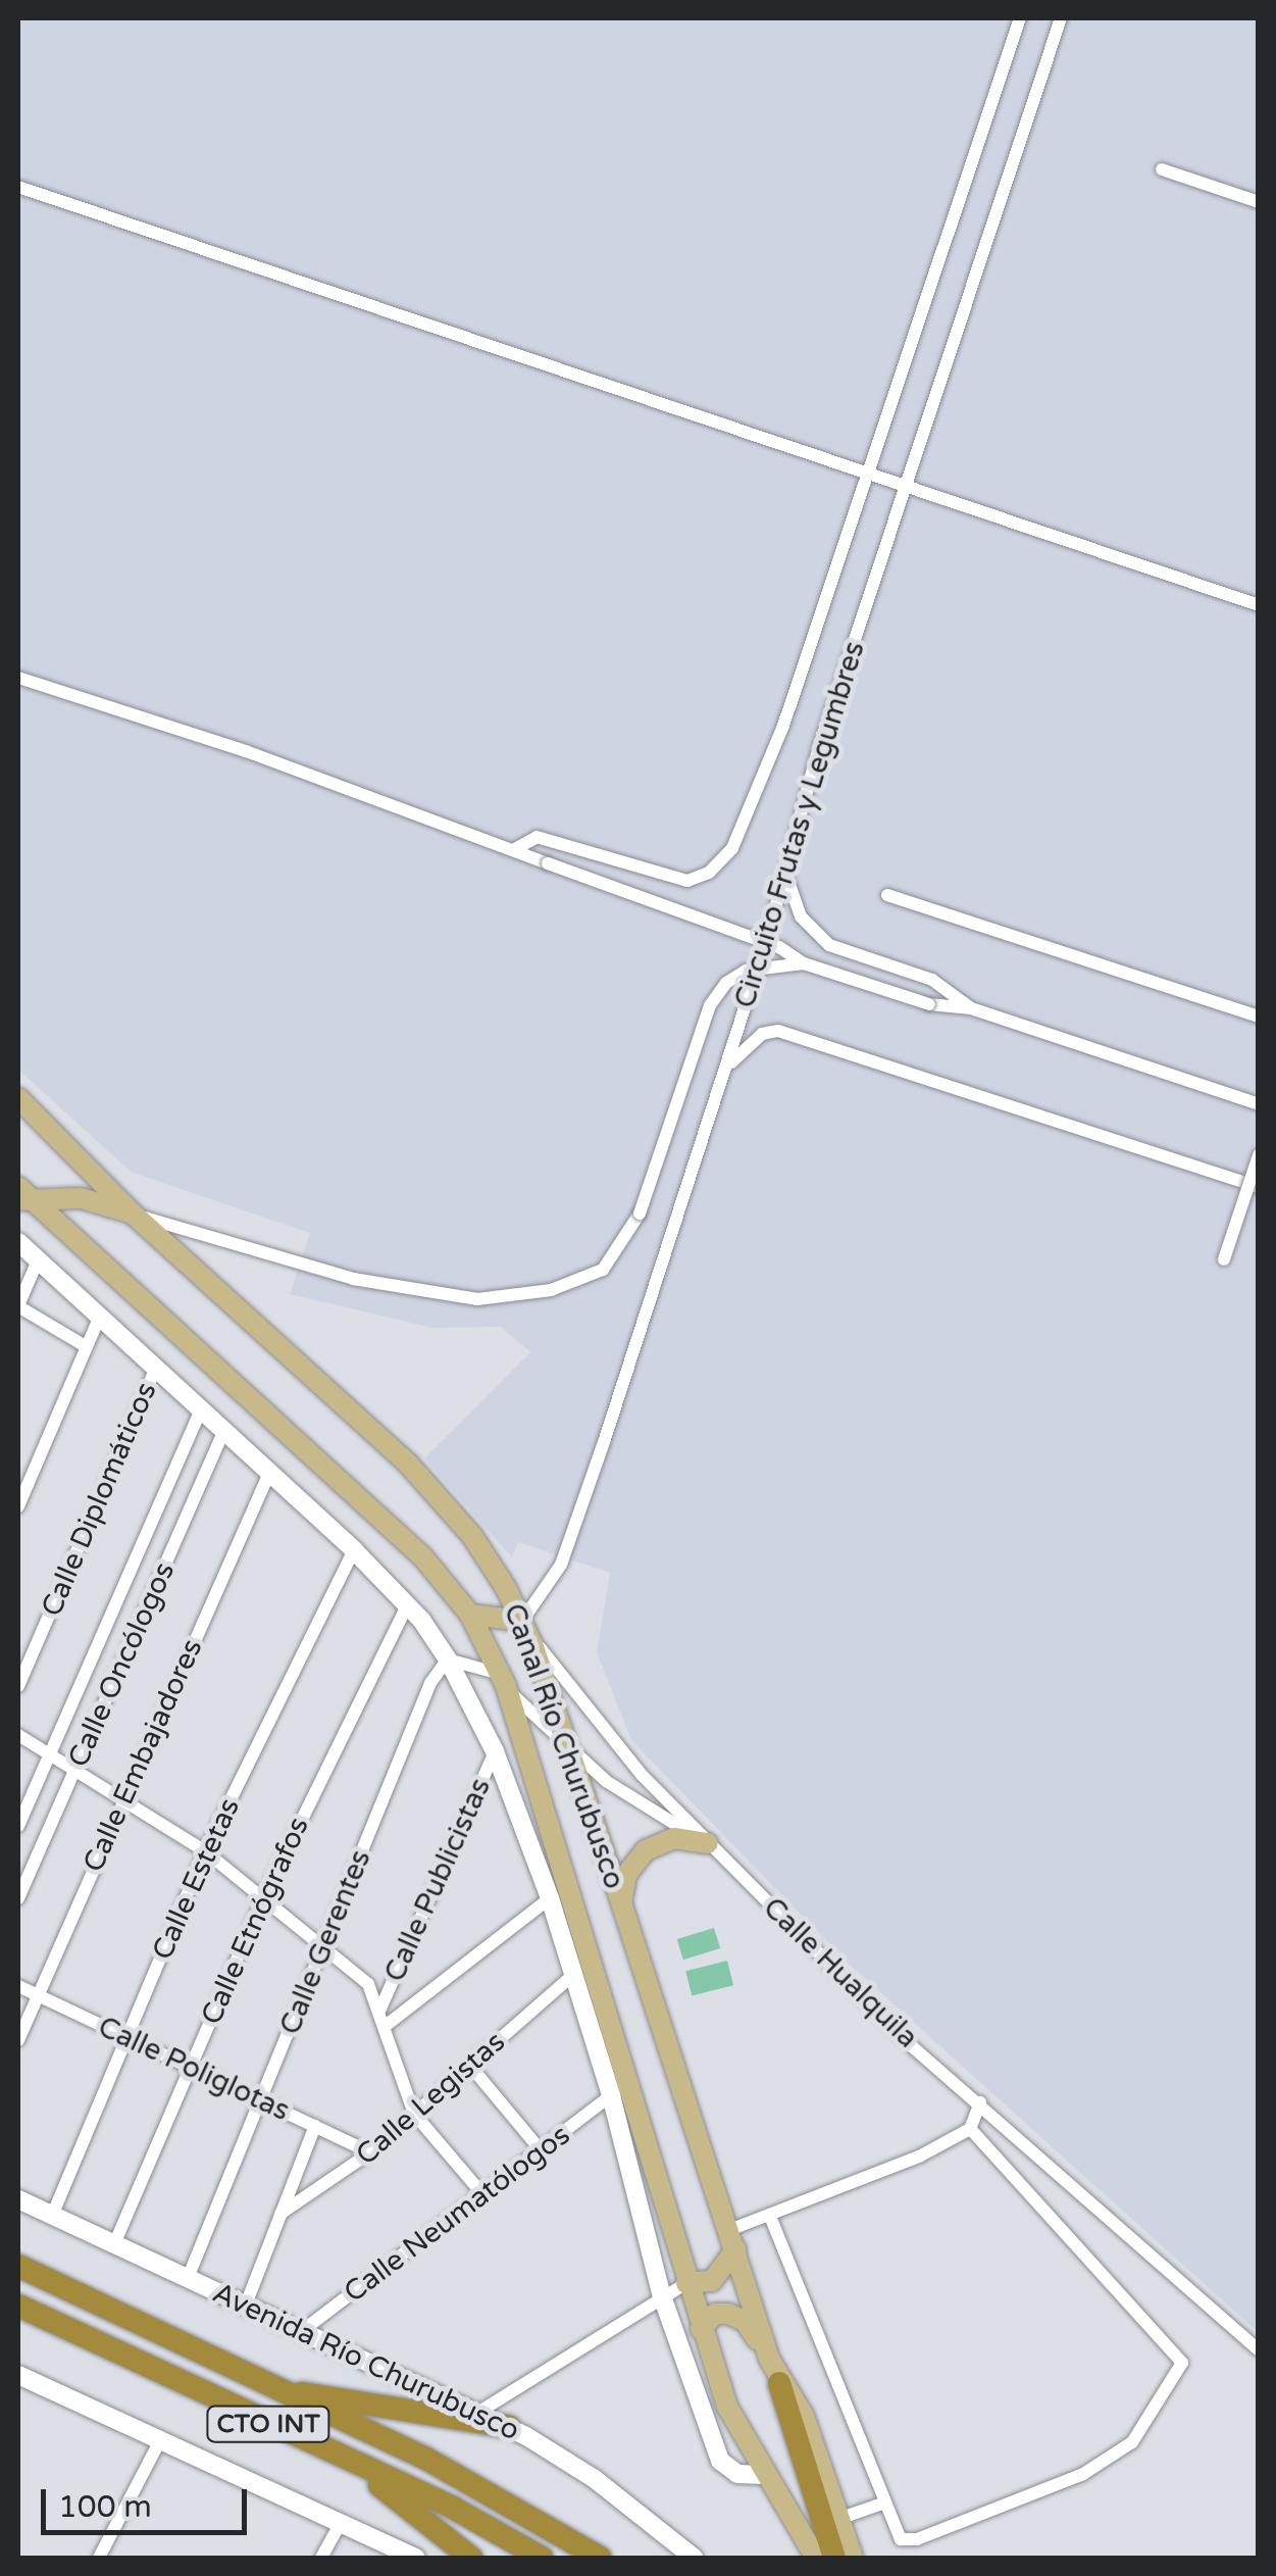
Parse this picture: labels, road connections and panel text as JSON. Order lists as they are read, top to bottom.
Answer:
{
  "streets": {
    "highway": ["CTO INT"],
    "main road": ["Canal Río Churubusco"],
    "street": [
      "Circuito Frutas y Legumbres",
      "Calle Diplomáticos",
      "Calle Oncólogos",
      "Calle Embajadores",
      "Calle Estetas",
      "Calle Publicistas",
      "Calle Etnógrafos",
      "Calle Gerentes",
      "Calle Hualquila",
      "Calle Poliglotas",
      "Calle Legistas",
      "Calle Neumatólogos",
      "Avenida Río Churubusco"
    ]
  },
  "crossings": [
    ["Circuito Frutas y Legumbres", "Canal Río Churubusco"],
    ["Circuito Frutas y Legumbres", "Calle Hualquila"],
    ["Canal Río Churubusco", "Calle Hualquila"],
    ["Calle Embajadores", "Calle Poliglotas"],
    ["Calle Estetas", "Calle Poliglotas"],
    ["Calle Estetas", "Avenida Río Churubusco"],
    ["Calle Etnógrafos", "Calle Poliglotas"],
    ["Calle Etnógrafos", "Avenida Río Churubusco"],
    ["Calle Gerentes", "Calle Poliglotas"],
    ["Calle Gerentes", "Avenida Río Churubusco"],
    ["Calle Poliglotas", "Calle Legistas"],
    ["Calle Neumatólogos", "Avenida Río Churubusco"]
  ],
  "scale_bar": "100 m"
}
